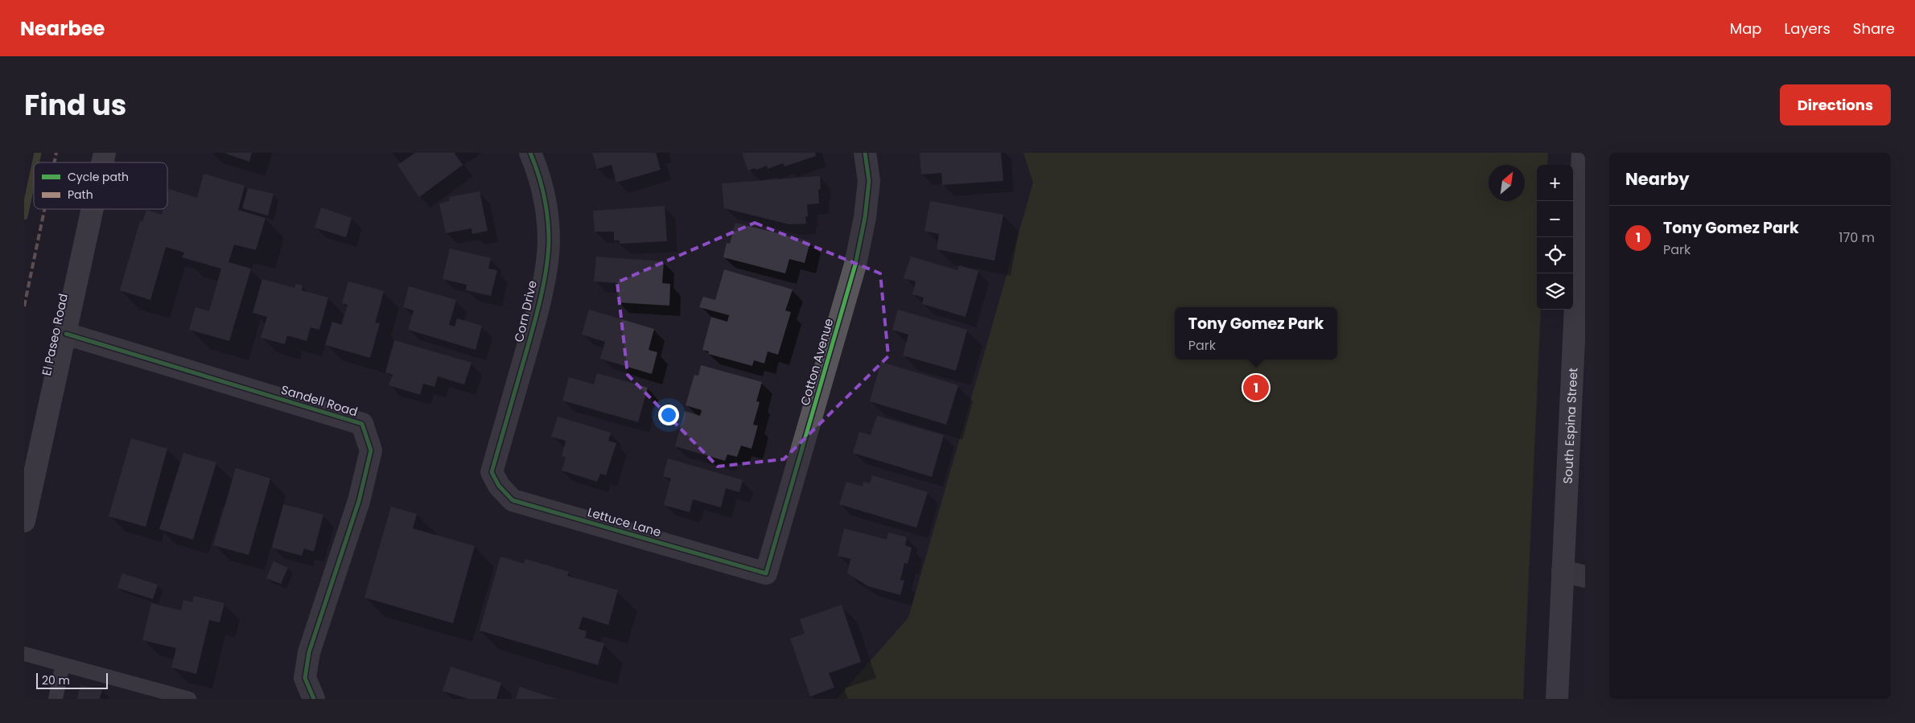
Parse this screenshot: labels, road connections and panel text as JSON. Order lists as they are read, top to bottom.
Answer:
{
  "streets": {
    "street": [
      "Corn Drive",
      "El Paseo Road",
      "Cotton Avenue",
      "Sandell Road",
      "South Espina Street",
      "Lettuce Lane"
    ]
  },
  "crossings": [
    ["Corn Drive", "Lettuce Lane"],
    ["El Paseo Road", "Sandell Road"],
    ["Cotton Avenue", "Lettuce Lane"]
  ],
  "legend": ["Cycle path", "Path"],
  "scale_bar": "20 m",
  "north": "top right",
  "page": {
    "header": "Nearbee",
    "nav": ["Map", "Layers", "Share"],
    "title": "Find us",
    "buttons": "Directions",
    "heading": "Nearby",
    "map_buttons": ["+", "−"],
    "list": [
      {
        "mark": "1",
        "name": "Tony Gomez Park",
        "note": "Park",
        "value": "170 m"
      }
    ],
    "popup": ["Tony Gomez Park", "Park"],
    "pins": "1",
    "scale": "20 m"
  }
}
